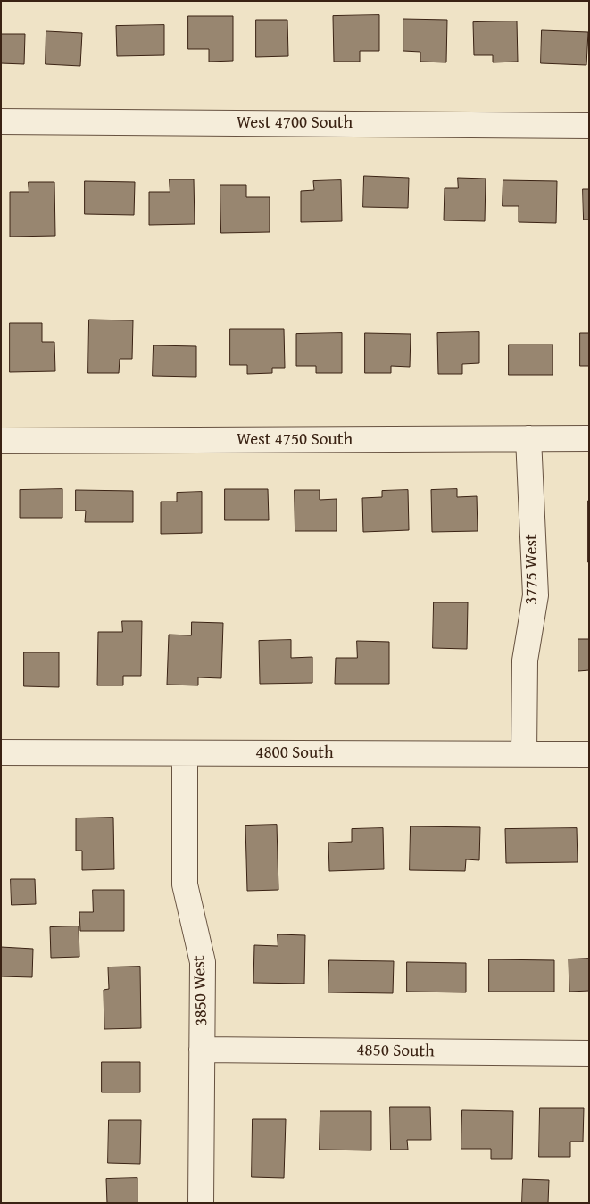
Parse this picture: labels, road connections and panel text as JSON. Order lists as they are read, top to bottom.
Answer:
{
  "streets": {
    "street": [
      "West 4700 South",
      "West 4750 South",
      "3775 West",
      "4800 South",
      "3850 West",
      "4850 South"
    ]
  },
  "crossings": [
    ["West 4750 South", "3775 West"],
    ["3775 West", "4800 South"],
    ["4800 South", "3850 West"],
    ["3850 West", "4850 South"]
  ]
}
